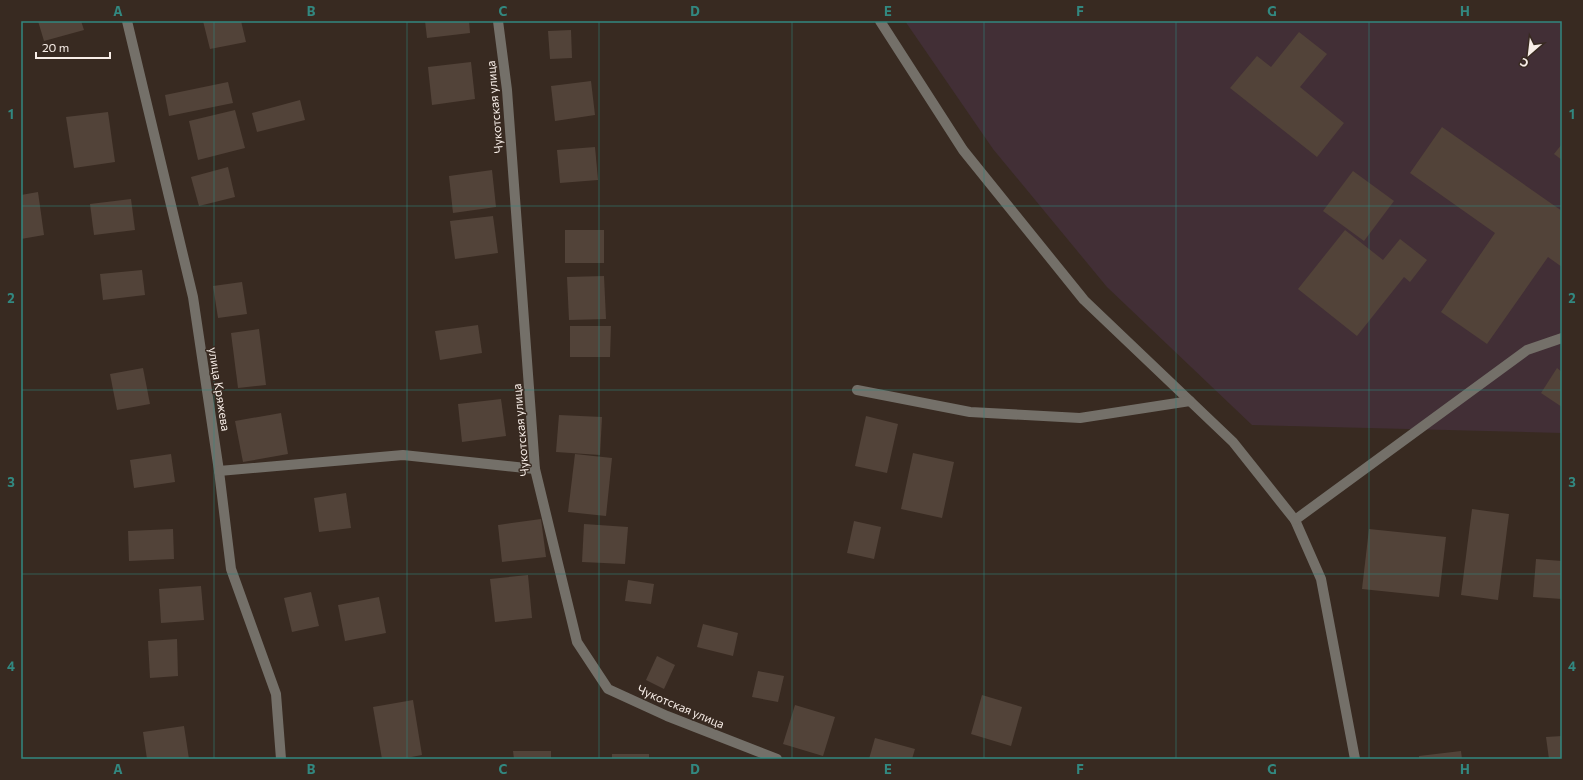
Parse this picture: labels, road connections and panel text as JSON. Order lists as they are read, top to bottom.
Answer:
{
  "streets": {
    "street": ["Чукотская улица", "улица Кряжева"]
  },
  "scale_bar": "20 m",
  "north": "bottom left",
  "grid": {
    "columns": [
      "A",
      "B",
      "C",
      "D",
      "E",
      "F",
      "G",
      "H"
    ],
    "rows": [
      "1",
      "2",
      "3",
      "4"
    ]
  }
}
